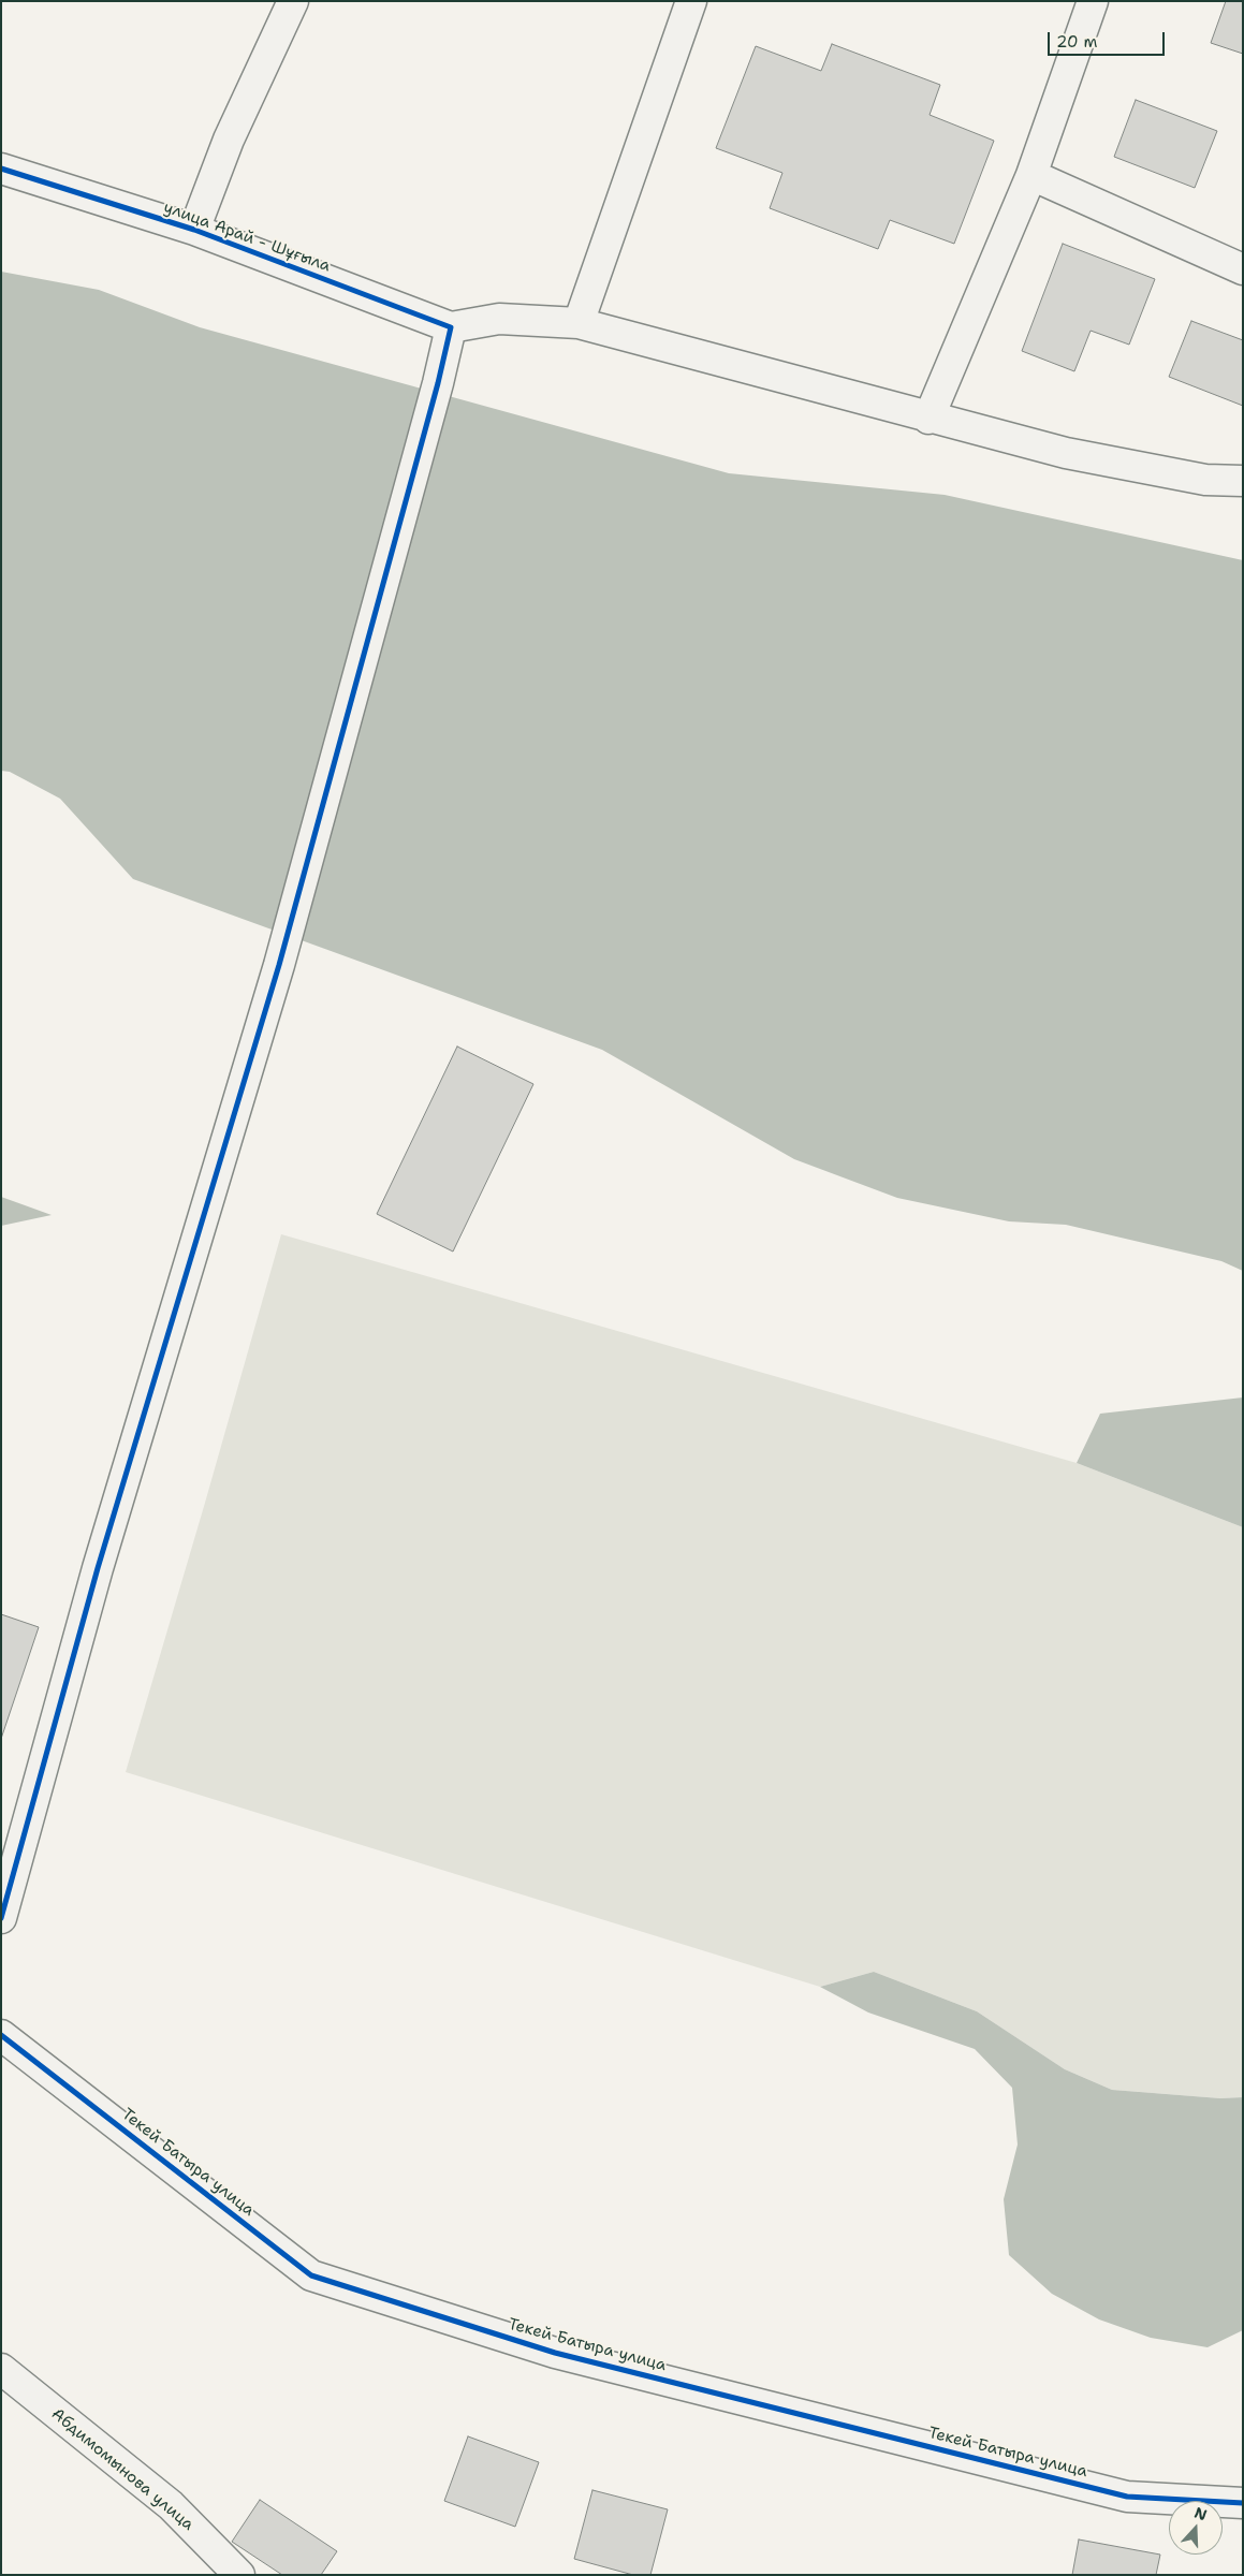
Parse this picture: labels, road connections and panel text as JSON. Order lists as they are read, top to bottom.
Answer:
{
  "streets": {
    "street": ["улица Арай - Шұғыла", "Текей Батыра улица", "Абдимомынова улица"]
  },
  "scale_bar": "20 m",
  "north": "top"
}
